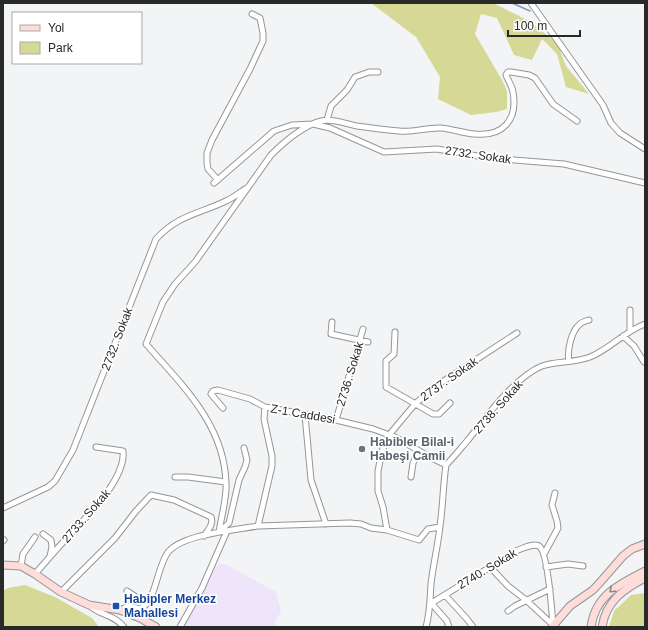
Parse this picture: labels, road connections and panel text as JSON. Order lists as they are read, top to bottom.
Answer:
{
  "streets": {
    "street": [
      "2732. Sokak",
      "2736. Sokak",
      "2737. Sokak",
      "2738. Sokak",
      "Z-1 Caddesi",
      "2733. Sokak",
      "2740. Sokak"
    ]
  },
  "crossings": [
    ["2736. Sokak", "Z-1 Caddesi"],
    ["2737. Sokak", "Z-1 Caddesi"],
    ["2738. Sokak", "Z-1 Caddesi"]
  ],
  "places": {
    "other": ["Habibler Bilal-i Habeşi Camii"],
    "transit": ["Habipler Merkez Mahallesi"]
  },
  "legend": ["Yol", "Park"],
  "scale_bar": "100 m"
}
